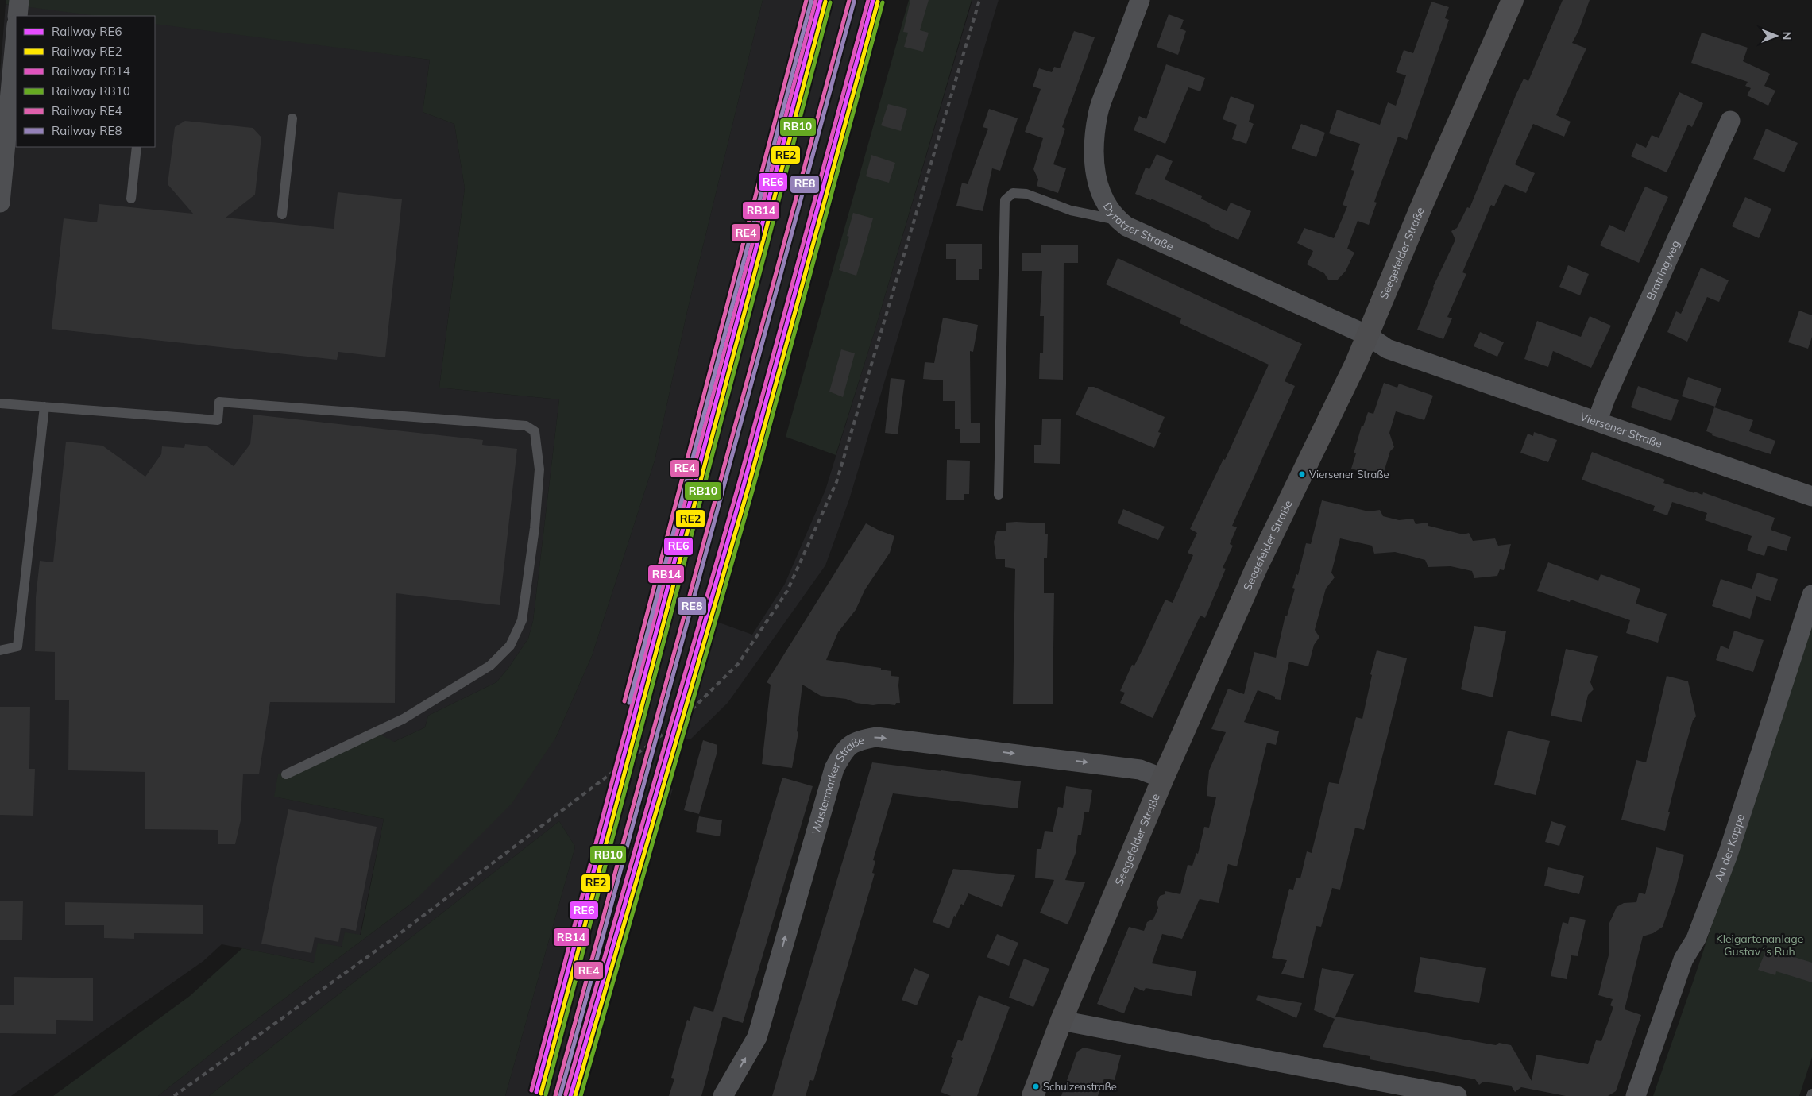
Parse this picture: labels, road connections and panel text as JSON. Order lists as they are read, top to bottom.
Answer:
{
  "streets": {
    "street": [
      "Dyrotzer Straße",
      "Seegefelder Straße",
      "Bratringweg",
      "Viersener Straße",
      "Wustermarker Straße",
      "An der Kappe"
    ]
  },
  "crossings": [
    ["Dyrotzer Straße", "Seegefelder Straße"],
    ["Dyrotzer Straße", "Viersener Straße"],
    ["Seegefelder Straße", "Viersener Straße"],
    ["Seegefelder Straße", "Wustermarker Straße"],
    ["Bratringweg", "Viersener Straße"]
  ],
  "parks": ["Kleigartenanlage Gustav´s Ruh"],
  "places": ["Viersener Straße", "Schulzenstraße"],
  "lines": [
    "rail line RE6",
    "rail line RB14",
    "rail line RE4",
    "rail line RE2",
    "rail line RE8",
    "rail line RB10"
  ],
  "legend": [
    "Railway RE6",
    "Railway RE2",
    "Railway RB14",
    "Railway RB10",
    "Railway RE4",
    "Railway RE8"
  ],
  "north": "right"
}
